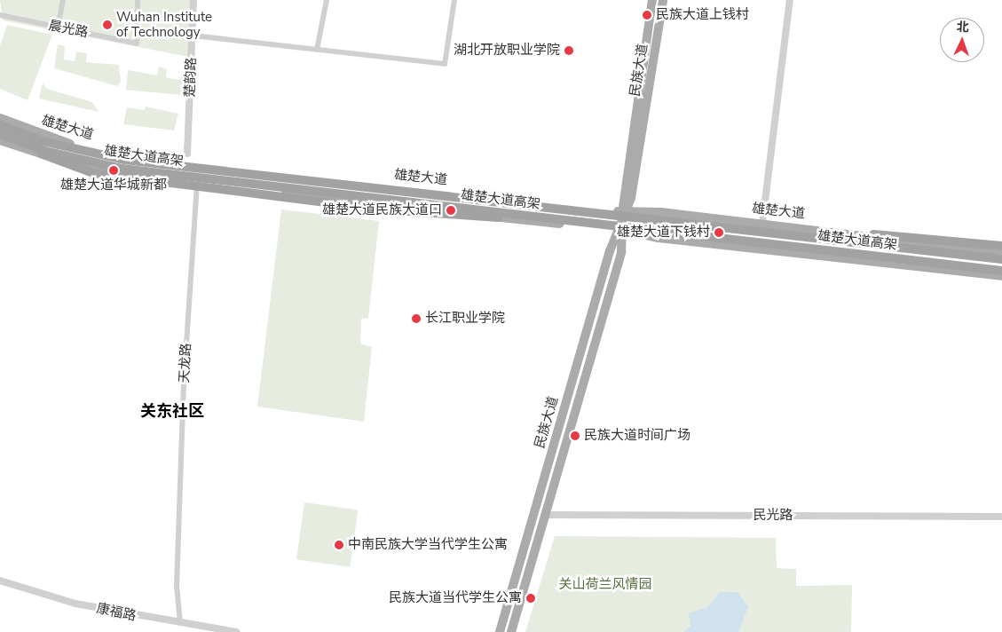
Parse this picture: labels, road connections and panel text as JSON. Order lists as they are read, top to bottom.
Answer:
{
  "streets": {
    "highway": ["雄楚大道高架"],
    "main road": ["民族大道", "雄楚大道"],
    "street": [
      "晨光路",
      "楚韵路",
      "天龙路",
      "民光路",
      "康福路"
    ]
  },
  "crossings": [
    ["民族大道", "雄楚大道"],
    ["民族大道", "民光路"],
    ["雄楚大道", "雄楚大道高架"],
    ["雄楚大道", "天龙路"],
    ["天龙路", "康福路"]
  ],
  "districts": ["关东社区"],
  "parks": ["关山荷兰风情园"],
  "places": [
    "民族大道上钱村",
    "Wuhan Institute of Technology",
    "湖北开放职业学院",
    "雄楚大道华城新都",
    "雄楚大道民族大道口",
    "雄楚大道下钱村",
    "长江职业学院",
    "民族大道时间广场",
    "中南民族大学当代学生公寓",
    "民族大道当代学生公寓"
  ],
  "north": "top"
}
